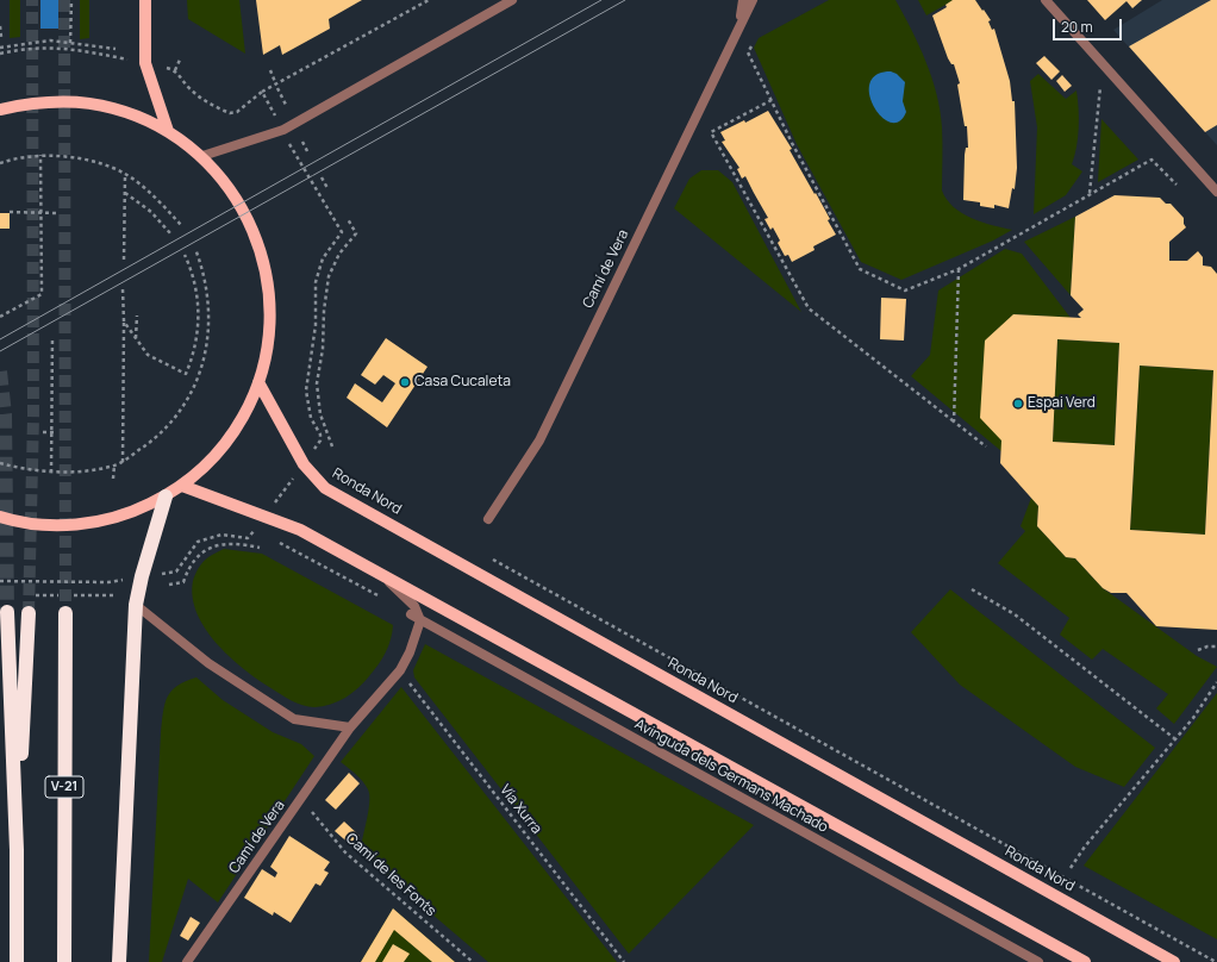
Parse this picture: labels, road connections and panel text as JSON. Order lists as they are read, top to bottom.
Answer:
{
  "streets": {
    "highway": ["V-21"],
    "main road": ["Ronda Nord"],
    "street": ["Camí de Vera", "Avinguda dels Germans Machado"],
    "path": ["Vía Xurra", "Camí de les Fonts"]
  },
  "crossings": [
    ["Camí de Vera", "Avinguda dels Germans Machado"],
    ["Camí de Vera", "Vía Xurra"],
    ["Camí de Vera", "Camí de les Fonts"]
  ],
  "places": ["Casa Cucaleta", "Espai Verd"],
  "scale_bar": "20 m"
}
